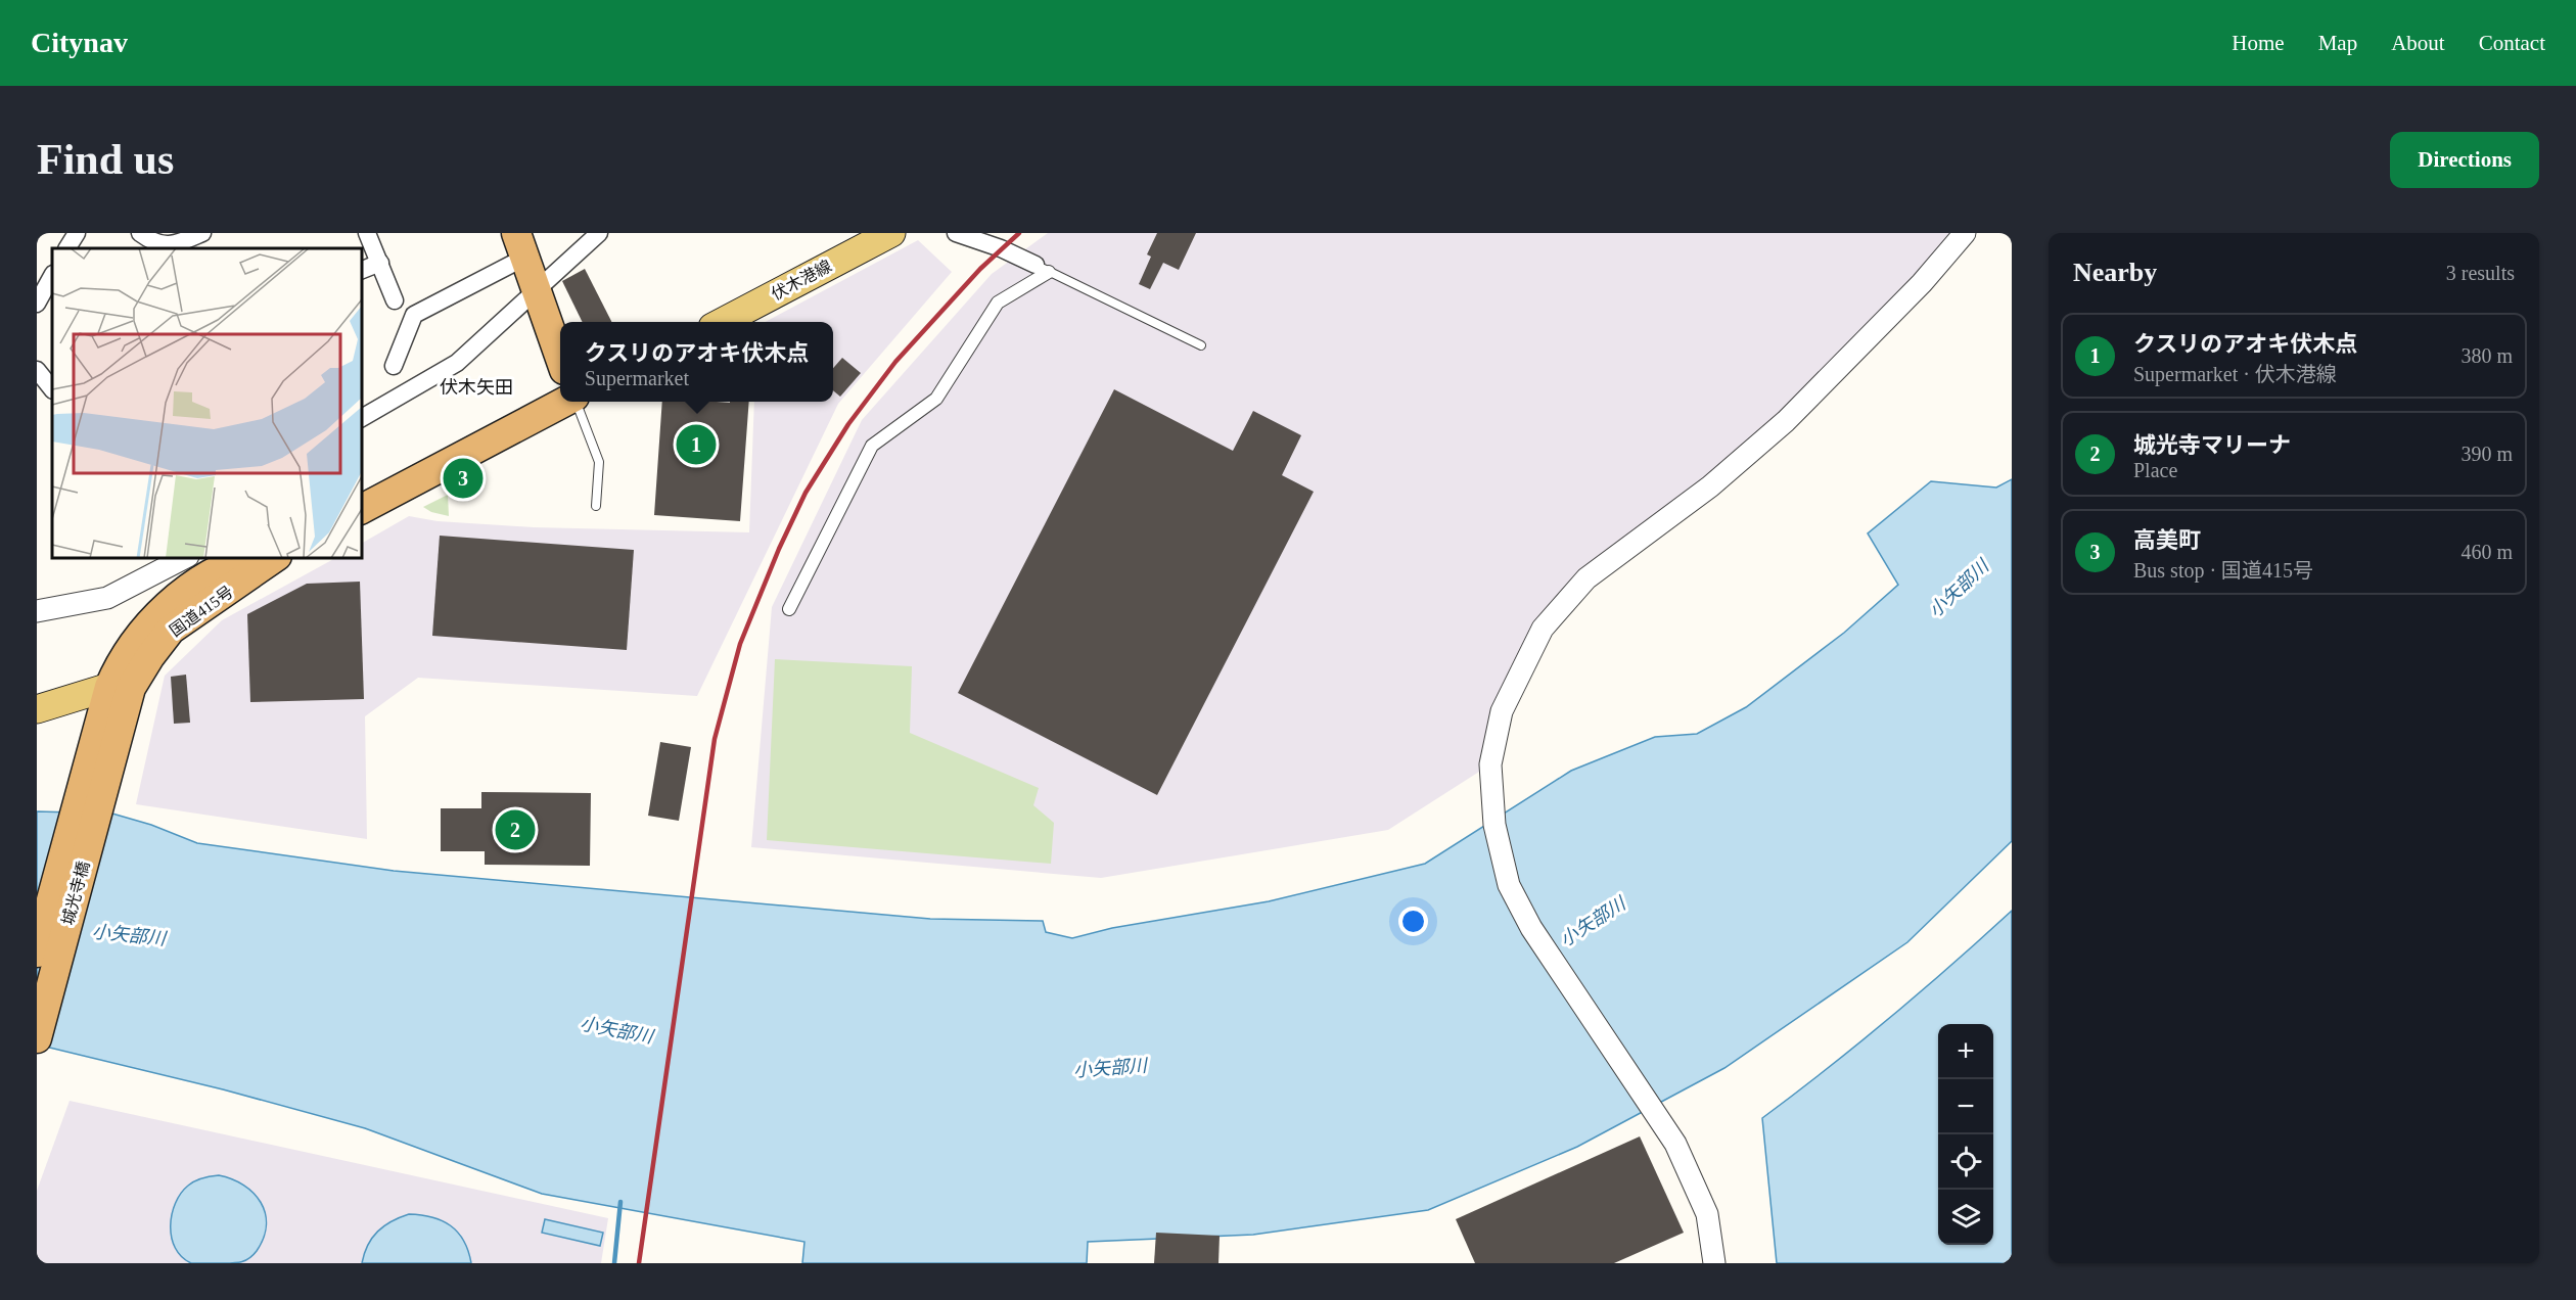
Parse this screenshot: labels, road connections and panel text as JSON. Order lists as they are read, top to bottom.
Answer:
{
  "streets": {
    "highway": ["国道415号", "城光寺橋"],
    "main road": ["伏木港線"]
  },
  "crossings": [
    ["国道415号", "城光寺橋"]
  ],
  "districts": ["伏木矢田"],
  "water": ["小矢部川"],
  "page": {
    "header": "Citynav",
    "nav": [
      "Home",
      "Map",
      "About",
      "Contact"
    ],
    "buttons": "Directions",
    "title": "Find us",
    "heading": ["Nearby", "3 results"],
    "list": [
      {
        "mark": "1",
        "name": "クスリのアオキ伏木点",
        "note": "Supermarket · 伏木港線",
        "value": "380 m"
      },
      {
        "mark": "2",
        "name": "城光寺マリーナ",
        "note": "Place",
        "value": "390 m"
      },
      {
        "mark": "3",
        "name": "高美町",
        "note": "Bus stop · 国道415号",
        "value": "460 m"
      }
    ],
    "popup": ["クスリのアオキ伏木点", "Supermarket"],
    "pins": ["1", "3", "2"],
    "map_buttons": ["+", "−"]
  }
}
